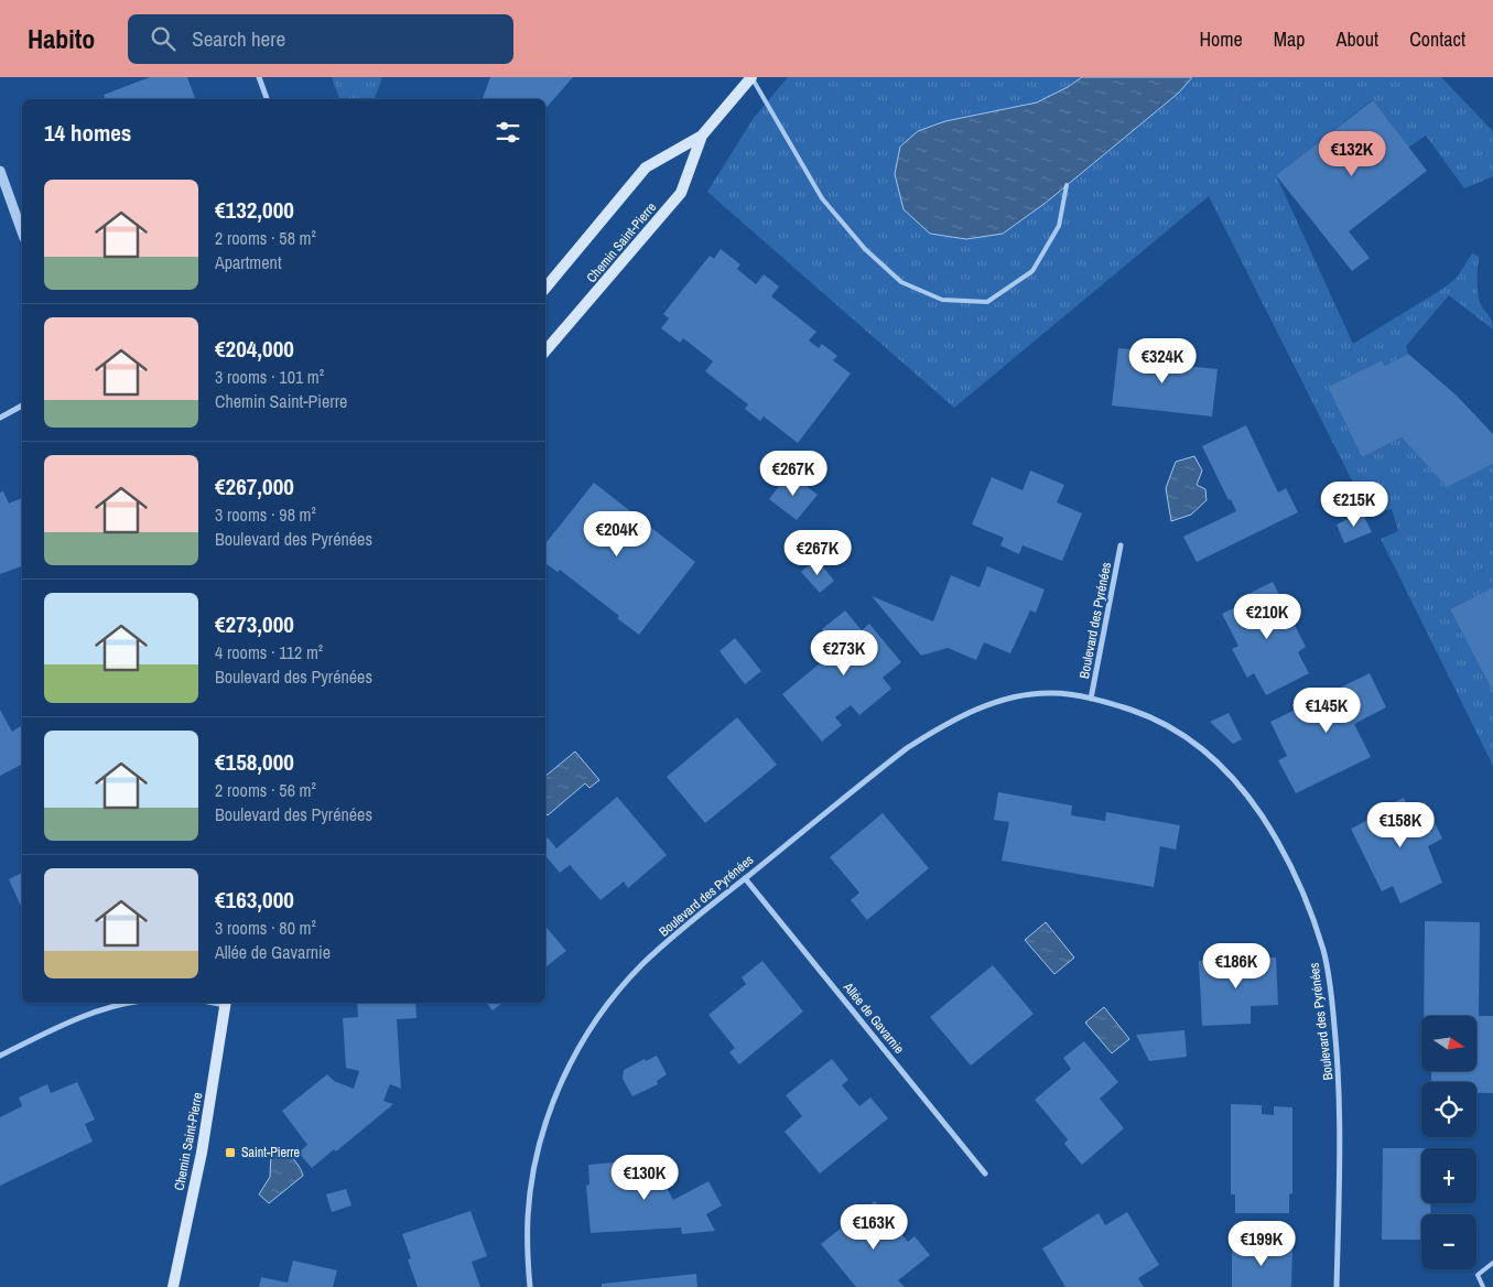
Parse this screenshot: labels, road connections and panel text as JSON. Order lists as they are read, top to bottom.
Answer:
{
  "streets": {
    "main road": ["Chemin Saint-Pierre"],
    "street": ["Boulevard des Pyrénées", "Allée de Gavarnie"]
  },
  "crossings": [
    ["Boulevard des Pyrénées", "Allée de Gavarnie"]
  ],
  "places": {
    "transit": ["Saint-Pierre"]
  },
  "north": "right",
  "page": {
    "header": "Habito",
    "search": "Search here",
    "nav": [
      "Home",
      "Map",
      "About",
      "Contact"
    ],
    "heading": "14 homes",
    "price": [
      "€132K",
      "€324K",
      "€267K",
      "€215K",
      "€204K",
      "€267K",
      "€210K",
      "€273K",
      "€145K",
      "€158K",
      "€186K",
      "€130K",
      "€163K",
      "€199K"
    ],
    "list": [
      {
        "name": "€132,000",
        "note": "2 rooms · 58 m² · Apartment"
      },
      {
        "name": "€204,000",
        "note": "3 rooms · 101 m² · Chemin Saint-Pierre"
      },
      {
        "name": "€267,000",
        "note": "3 rooms · 98 m² · Boulevard des Pyrénées"
      },
      {
        "name": "€273,000",
        "note": "4 rooms · 112 m² · Boulevard des Pyrénées"
      },
      {
        "name": "€158,000",
        "note": "2 rooms · 56 m² · Boulevard des Pyrénées"
      },
      {
        "name": "€163,000",
        "note": "3 rooms · 80 m² · Allée de Gavarnie"
      }
    ],
    "map_buttons": ["+", "−"]
  }
}
